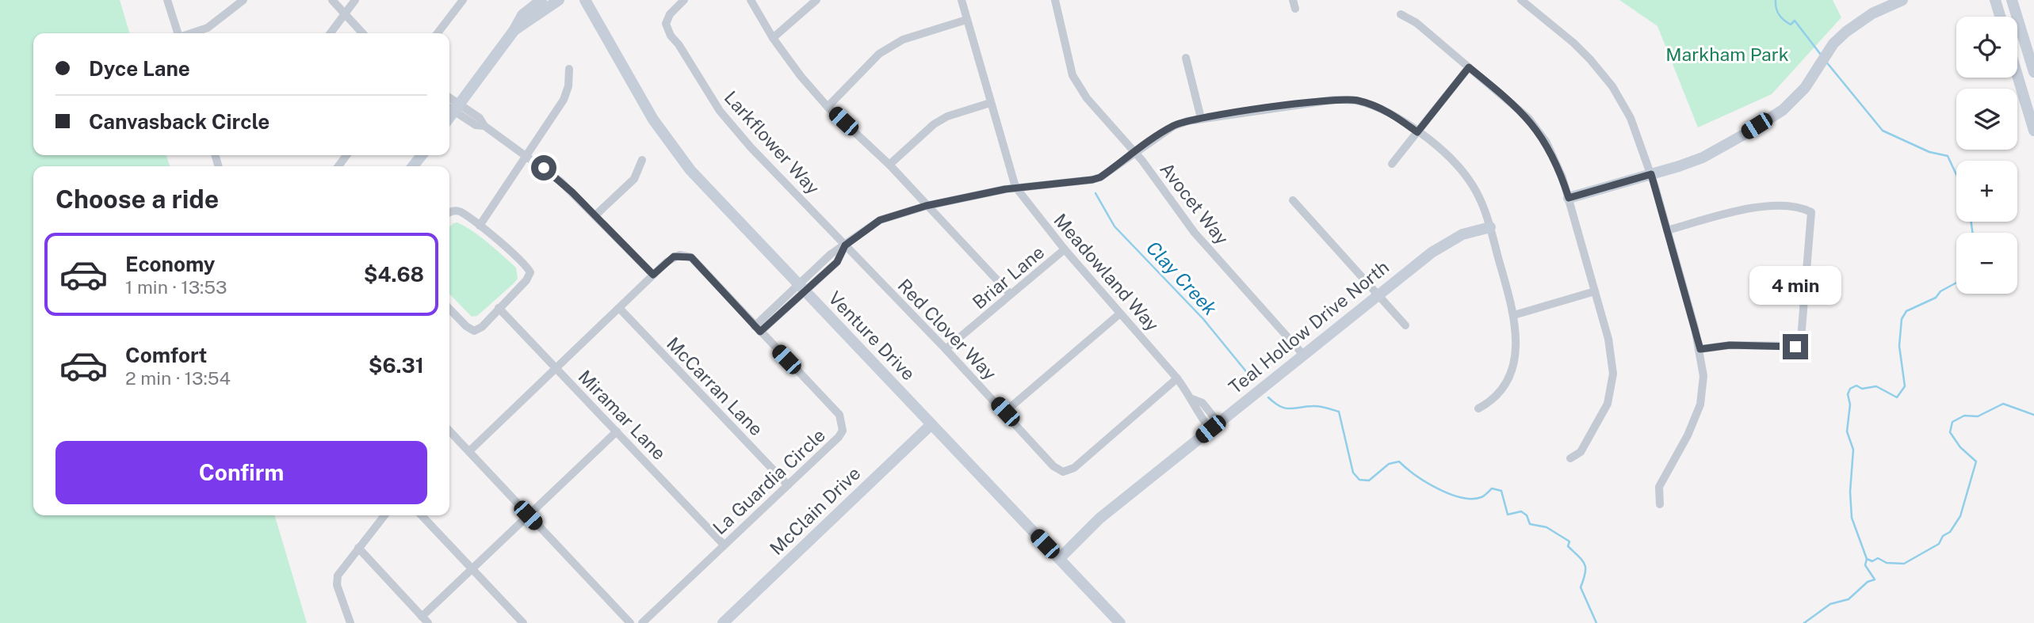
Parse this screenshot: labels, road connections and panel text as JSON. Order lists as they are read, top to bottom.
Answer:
{
  "streets": {
    "street": [
      "Larkflower Way",
      "Avocet Way",
      "Meadowland Way",
      "Briar Lane",
      "Teal Hollow Drive North",
      "Red Clover Way",
      "Venture Drive",
      "McCarran Lane",
      "Miramar Lane",
      "La Guardia Circle",
      "McClain Drive"
    ]
  },
  "crossings": [
    ["Larkflower Way", "Red Clover Way"],
    ["Avocet Way", "Teal Hollow Drive North"],
    ["Meadowland Way", "Briar Lane"],
    ["Meadowland Way", "Teal Hollow Drive North"],
    ["Meadowland Way", "Red Clover Way"],
    ["Briar Lane", "Red Clover Way"],
    ["Teal Hollow Drive North", "Venture Drive"],
    ["Venture Drive", "McClain Drive"],
    ["McCarran Lane", "La Guardia Circle"],
    ["Miramar Lane", "La Guardia Circle"]
  ],
  "water": ["Clay Creek"],
  "parks": ["Markham Park"],
  "page": {
    "map_buttons": ["+", "−"],
    "banner": ["Dyce Lane", "Canvasback Circle"],
    "heading": "Choose a ride",
    "list": [
      {
        "name": "Economy",
        "note": "1 min · 13:53",
        "value": "$4.68"
      },
      {
        "name": "Comfort",
        "note": "2 min · 13:54",
        "value": "$6.31"
      }
    ],
    "bubble": "4 min",
    "buttons": "Confirm"
  }
}
